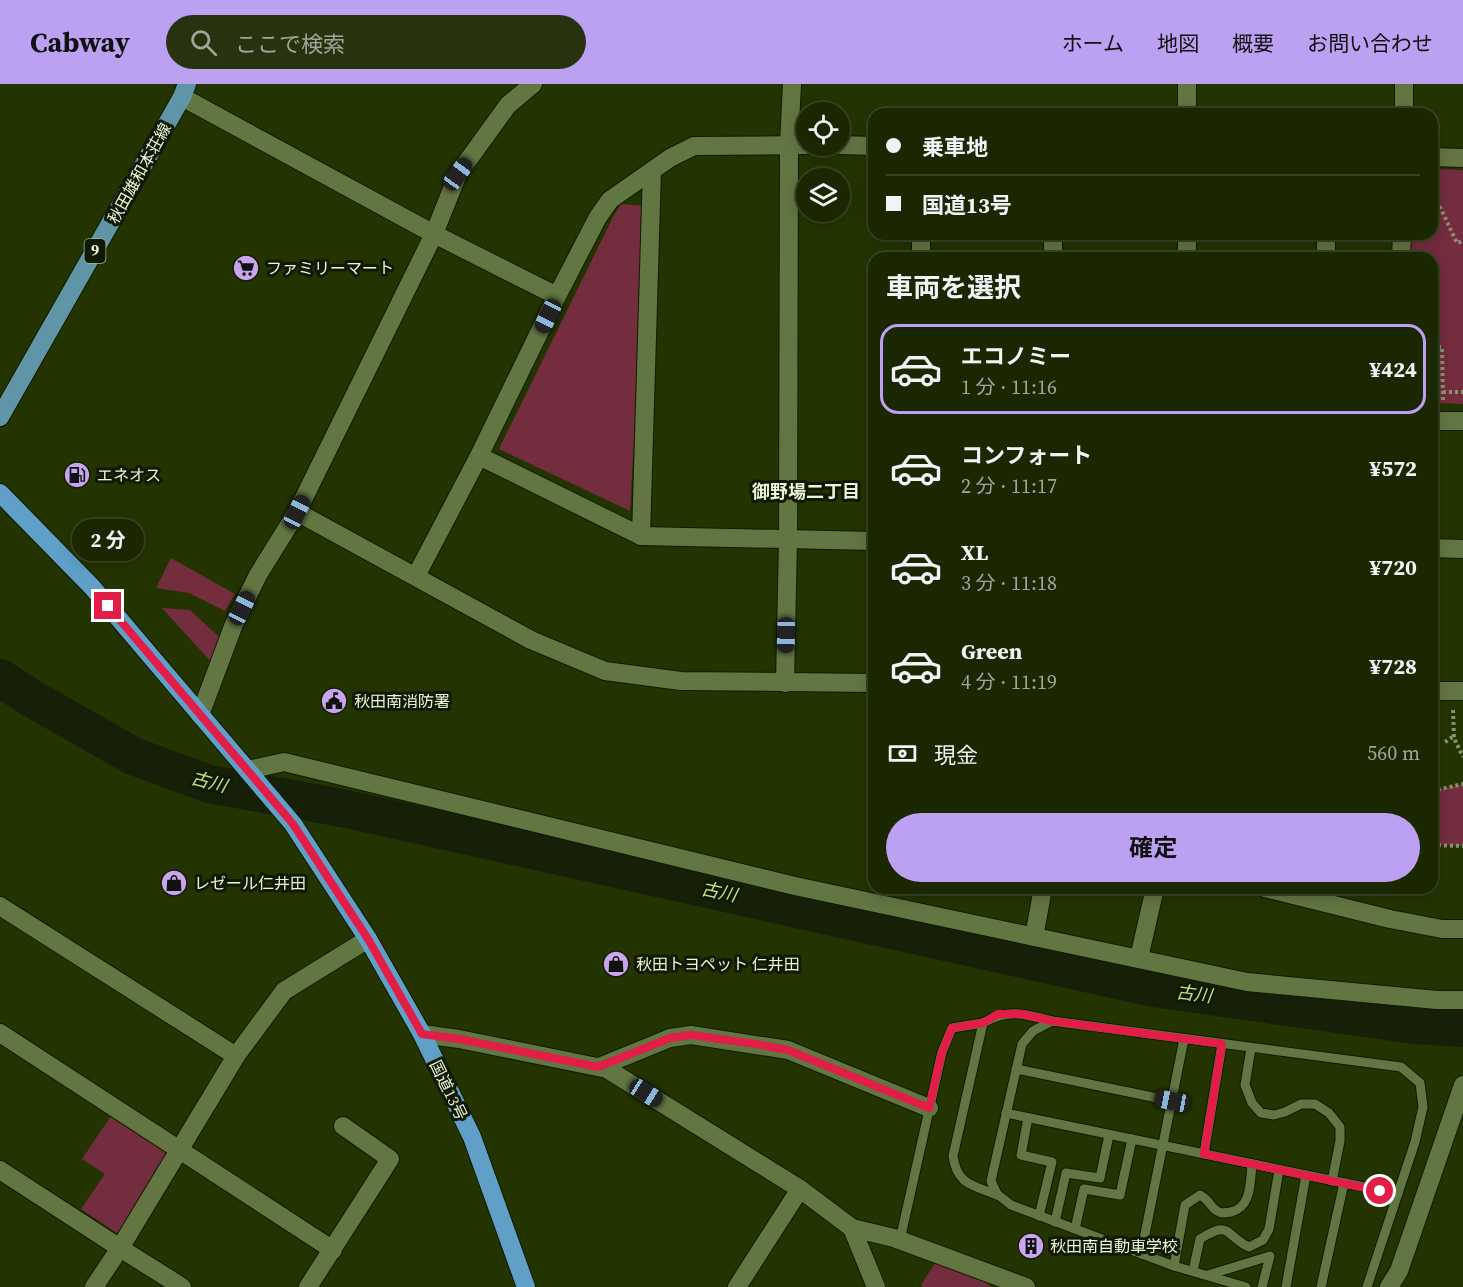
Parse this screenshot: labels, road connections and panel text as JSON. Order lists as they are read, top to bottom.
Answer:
{
  "streets": {
    "highway": ["国道13号"],
    "main road": ["秋田雄和本荘線", "9"]
  },
  "districts": ["御野場二丁目"],
  "water": ["古川"],
  "places": {
    "supermarket": ["ファミリーマート"],
    "fuel station": ["エネオス"],
    "public building": ["秋田南消防署"],
    "shop": ["レゼール仁井田", "秋田トヨペット 仁井田"],
    "building": ["秋田南自動車学校"]
  },
  "page": {
    "header": "Cabway",
    "search": "ここで検索",
    "nav": [
      "ホーム",
      "地図",
      "概要",
      "お問い合わせ"
    ],
    "banner": ["乗車地", "国道13号"],
    "heading": "車両を選択",
    "list": [
      {
        "name": "エコノミー",
        "note": "1 分 · 11:16",
        "value": "¥424"
      },
      {
        "name": "コンフォート",
        "note": "2 分 · 11:17",
        "value": "¥572"
      },
      {
        "name": "XL",
        "note": "3 分 · 11:18",
        "value": "¥720"
      },
      {
        "name": "Green",
        "note": "4 分 · 11:19",
        "value": "¥728"
      }
    ],
    "bubble": "2 分",
    "pay": ["現金", "560 m"],
    "buttons": "確定"
  }
}
